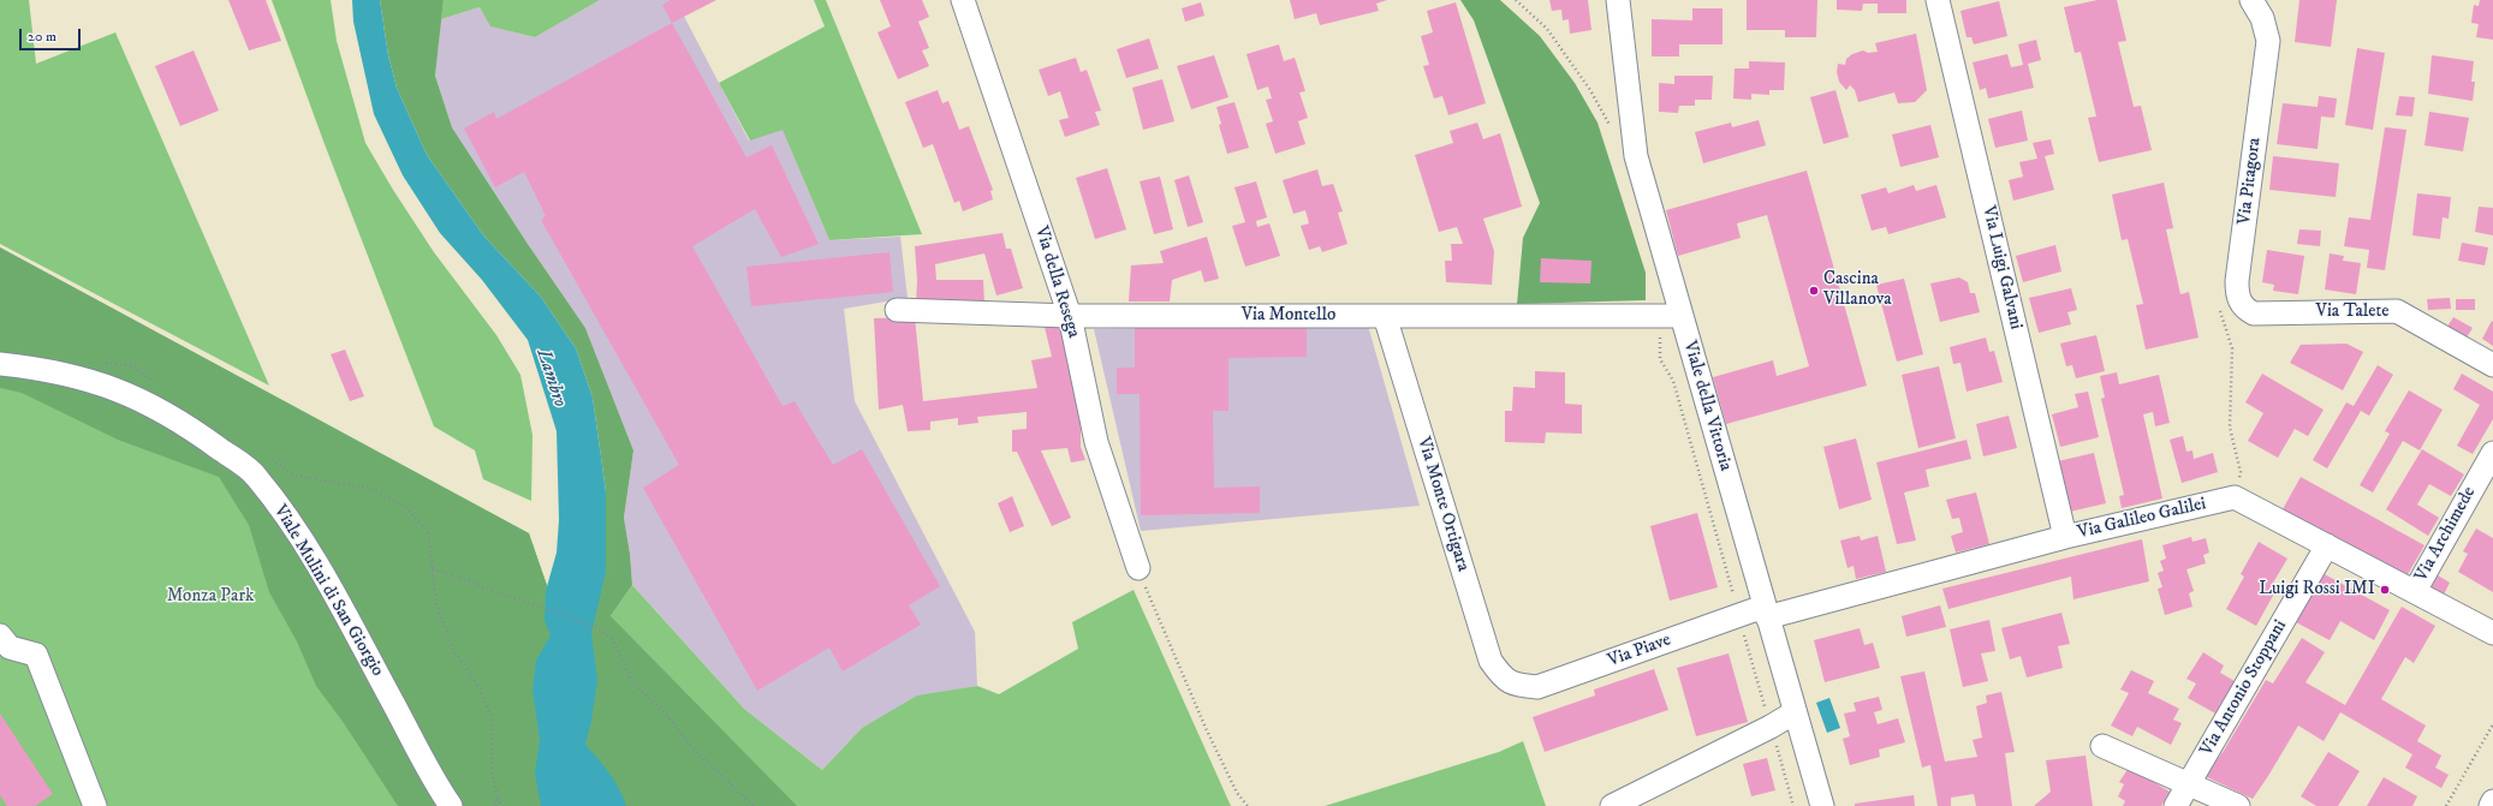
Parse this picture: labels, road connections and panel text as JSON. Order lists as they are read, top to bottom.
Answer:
{
  "streets": {
    "street": [
      "Via Pitagora",
      "Via Luigi Galvani",
      "Via della Resega",
      "Via Talete",
      "Via Montello",
      "Viale della Vittoria",
      "Via Monte Ortigara",
      "Via Galileo Galilei",
      "Via Archimede",
      "Viale Mulini di San Giorgio",
      "Via Piave",
      "Via Antonio Stoppani"
    ]
  },
  "crossings": [
    ["Via Pitagora", "Via Talete"],
    ["Via Luigi Galvani", "Via Galileo Galilei"],
    ["Via della Resega", "Via Montello"],
    ["Via Montello", "Viale della Vittoria"],
    ["Via Montello", "Via Monte Ortigara"],
    ["Viale della Vittoria", "Via Galileo Galilei"],
    ["Viale della Vittoria", "Via Piave"],
    ["Via Monte Ortigara", "Via Piave"],
    ["Via Galileo Galilei", "Via Archimede"],
    ["Via Galileo Galilei", "Via Piave"],
    ["Via Galileo Galilei", "Via Antonio Stoppani"]
  ],
  "water": ["Lambro"],
  "parks": ["Monza Park"],
  "places": ["Cascina Villanova", "Luigi Rossi IMI"],
  "scale_bar": "20 m"
}
